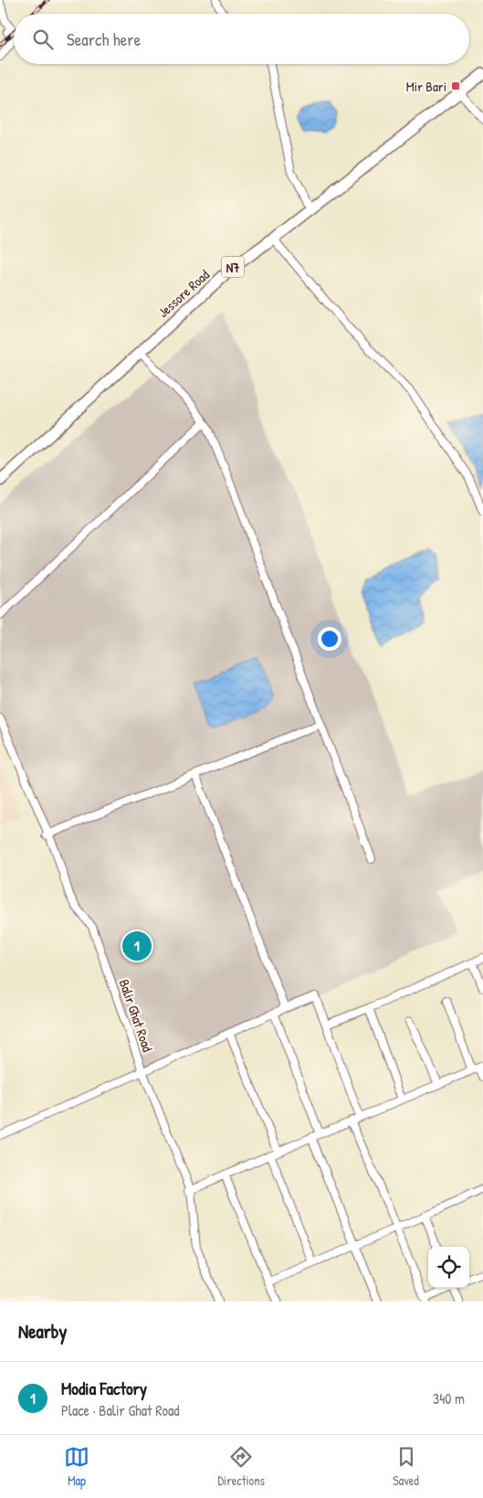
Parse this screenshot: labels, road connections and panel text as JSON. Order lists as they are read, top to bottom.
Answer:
{
  "streets": {
    "highway": ["N7", "Jessore Road"],
    "street": ["Balir Ghat Road"]
  },
  "places": {
    "transit": ["Mir Bari"]
  },
  "page": {
    "search": "Search here",
    "pins": "1",
    "heading": "Nearby",
    "list": [
      {
        "mark": "1",
        "name": "Modia Factory",
        "note": "Place · Balir Ghat Road",
        "value": "340 m"
      }
    ],
    "nav": ["Map", "Directions", "Saved"]
  }
}
